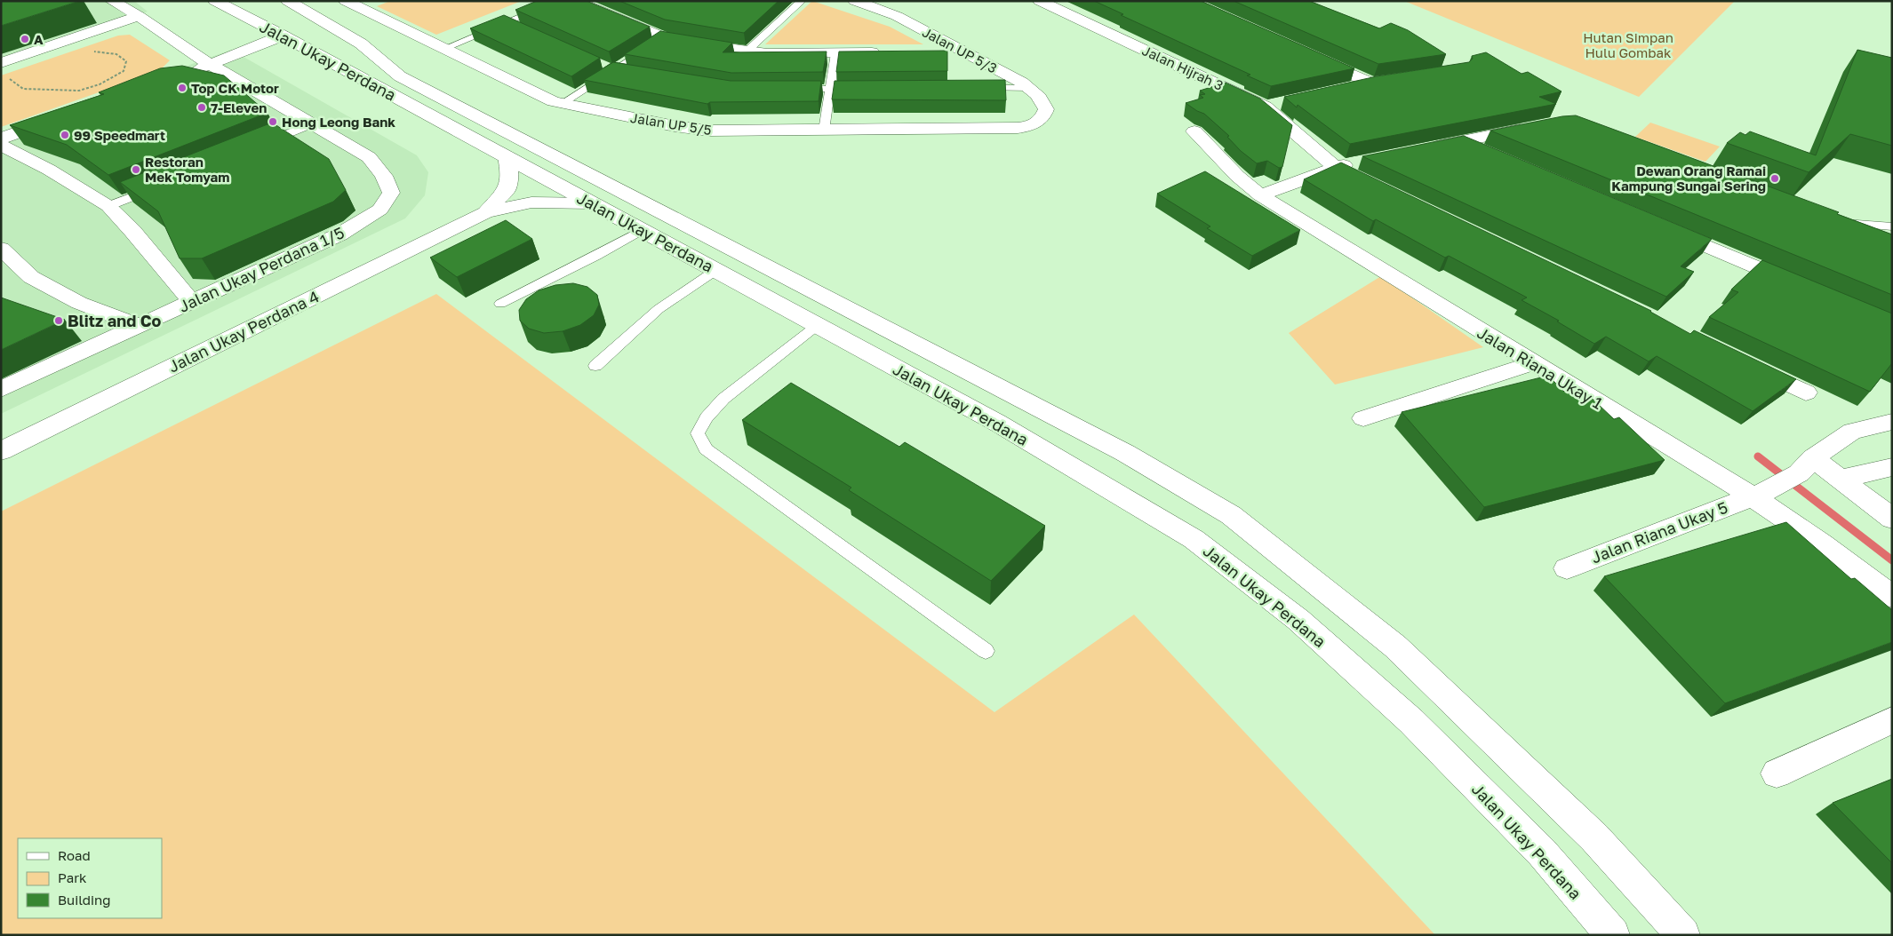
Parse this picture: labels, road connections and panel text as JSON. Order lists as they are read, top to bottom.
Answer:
{
  "streets": {
    "street": [
      "Jalan UP 5/3",
      "Jalan Ukay Perdana",
      "Jalan Hijrah 3",
      "Jalan UP 5/5",
      "Jalan Ukay Perdana 1/5",
      "Jalan Ukay Perdana 4",
      "Jalan Riana Ukay 1",
      "Jalan Riana Ukay 5"
    ]
  },
  "crossings": [
    ["Jalan UP 5/3", "Jalan UP 5/5"],
    ["Jalan Ukay Perdana", "Jalan Ukay Perdana 4"],
    ["Jalan Riana Ukay 1", "Jalan Riana Ukay 5"]
  ],
  "parks": ["Hutan Simpan Hulu Gombak"],
  "places": [
    "A",
    "Top CK Motor",
    "7-Eleven",
    "Hong Leong Bank",
    "99 Speedmart",
    "Restoran Mek Tomyam",
    "Dewan Orang Ramai Kampung Sungai Sering",
    "Blitz and Co"
  ],
  "legend": ["Road", "Park", "Building"]
}
